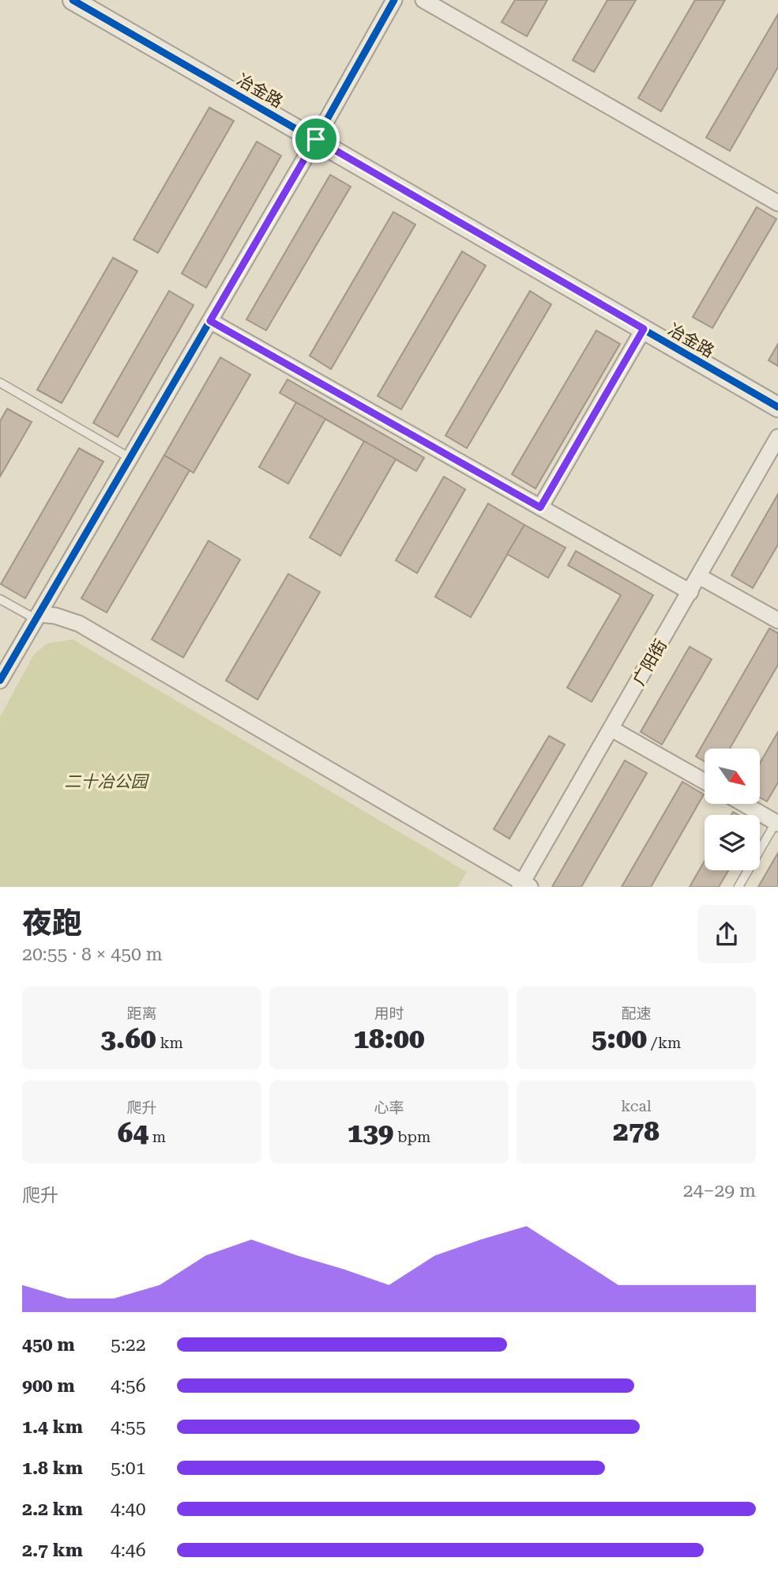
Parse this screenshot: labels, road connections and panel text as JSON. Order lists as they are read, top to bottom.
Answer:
{
  "streets": {
    "street": ["冶金路", "广阳街"]
  },
  "parks": ["二十冶公园"],
  "north": "bottom right",
  "page": {
    "heading": ["夜跑", "20:55 · 8 × 450 m"],
    "stats": [
      ["距离", "3.60 km"],
      ["用时", "18:00"],
      ["配速", "5:00 /km"],
      ["爬升", "64 m"],
      ["心率", "139 bpm"],
      ["kcal", "278"]
    ],
    "chart": ["爬升", "24–29 m"],
    "list": [
      {
        "name": "450 m",
        "note": "5:22"
      },
      {
        "name": "900 m",
        "note": "4:56"
      },
      {
        "name": "1.4 km",
        "note": "4:55"
      },
      {
        "name": "1.8 km",
        "note": "5:01"
      },
      {
        "name": "2.2 km",
        "note": "4:40"
      },
      {
        "name": "2.7 km",
        "note": "4:46"
      }
    ]
  }
}
